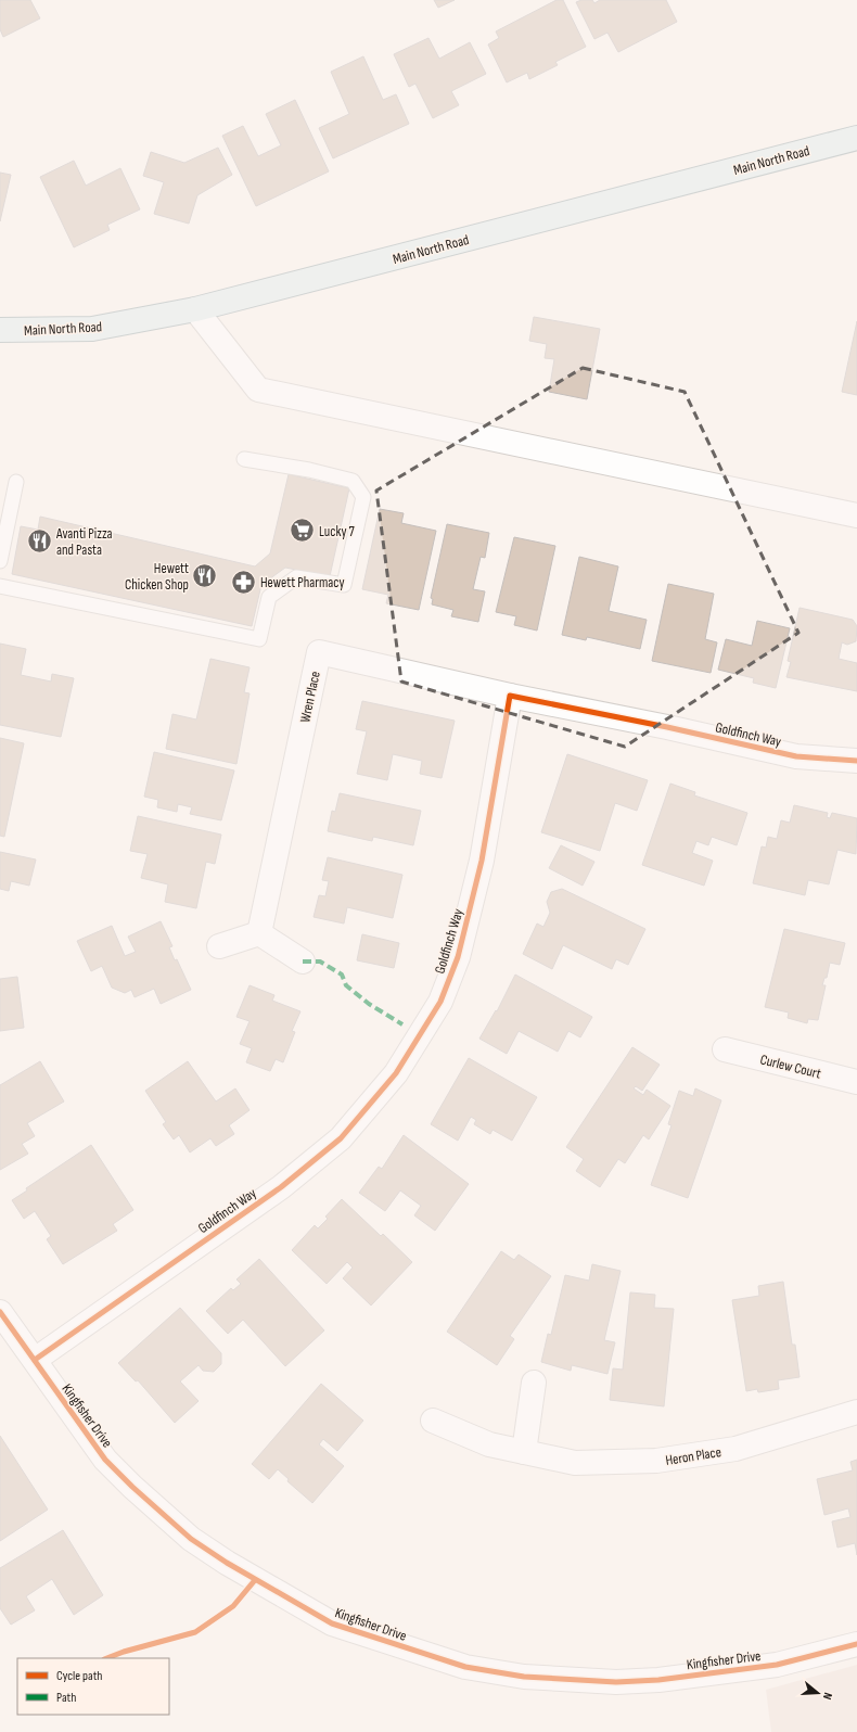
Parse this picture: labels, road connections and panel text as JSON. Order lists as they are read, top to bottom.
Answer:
{
  "streets": {
    "main road": ["Main North Road"],
    "street": [
      "Wren Place",
      "Goldfinch Way",
      "Curlew Court",
      "Kingfisher Drive",
      "Heron Place"
    ]
  },
  "crossings": [
    ["Wren Place", "Goldfinch Way"],
    ["Goldfinch Way", "Kingfisher Drive"]
  ],
  "places": {
    "supermarket": ["Lucky 7"],
    "restaurant": ["Avanti Pizza and Pasta", "Hewett Chicken Shop"],
    "pharmacy": ["Hewett Pharmacy"]
  },
  "legend": ["Cycle path", "Path"],
  "north": "right"
}
